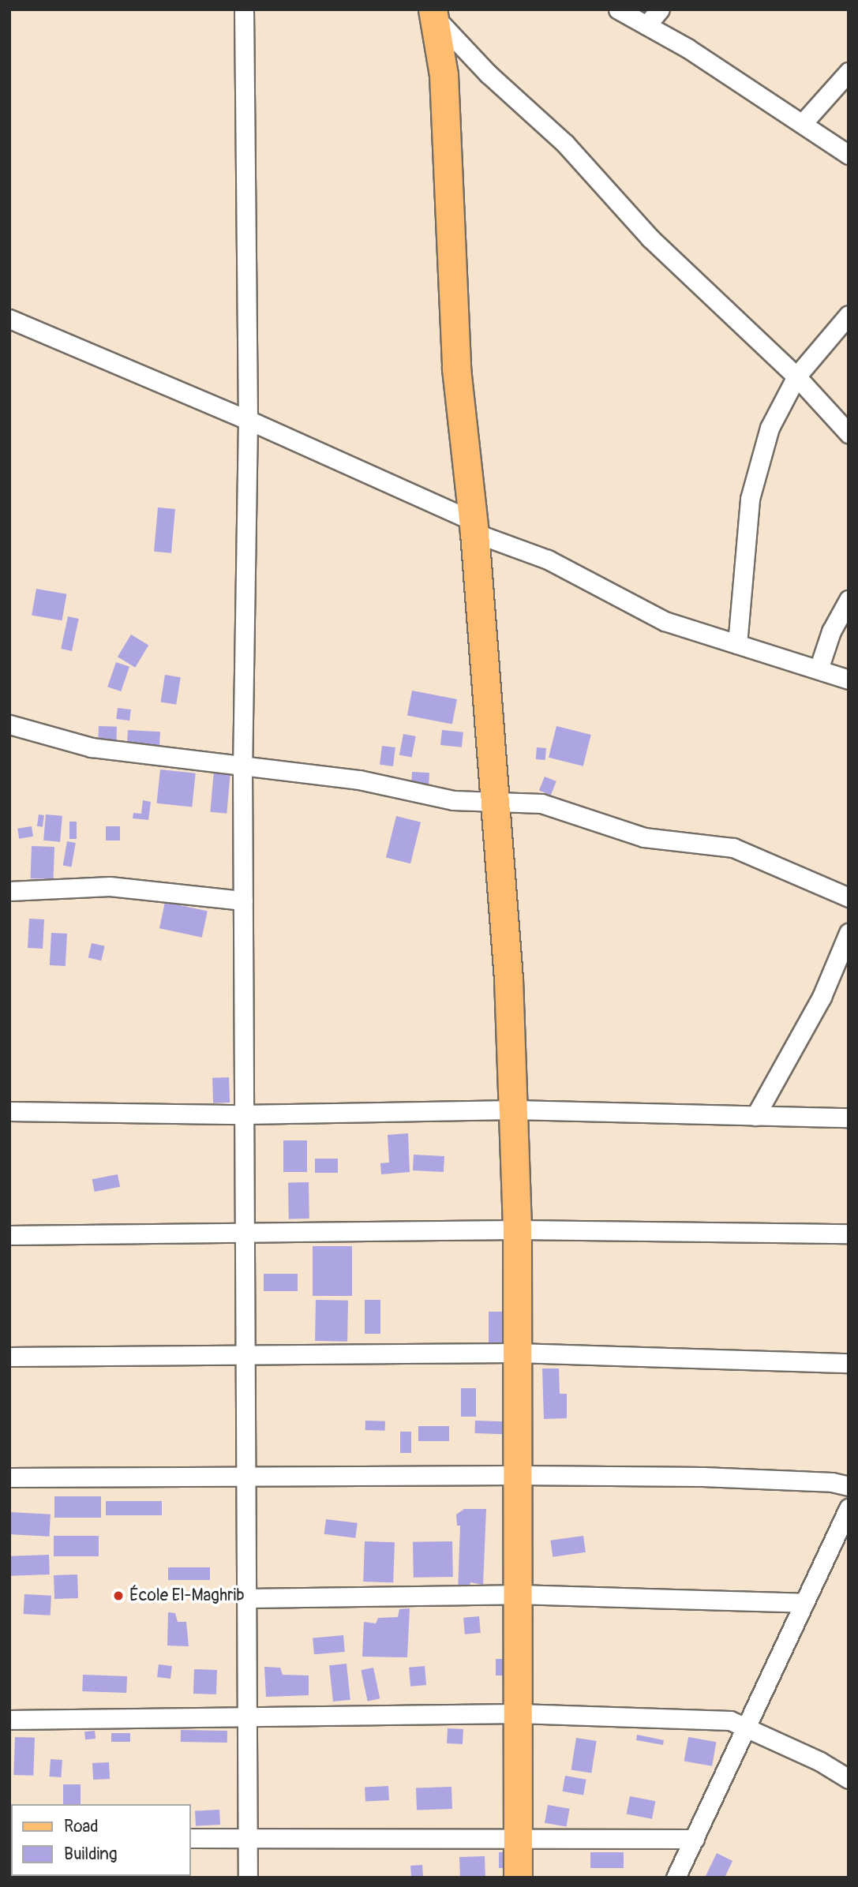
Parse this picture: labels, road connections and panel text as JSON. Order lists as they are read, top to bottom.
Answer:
{
  "places": ["École El-Maghrib"],
  "legend": ["Road", "Building"]
}
